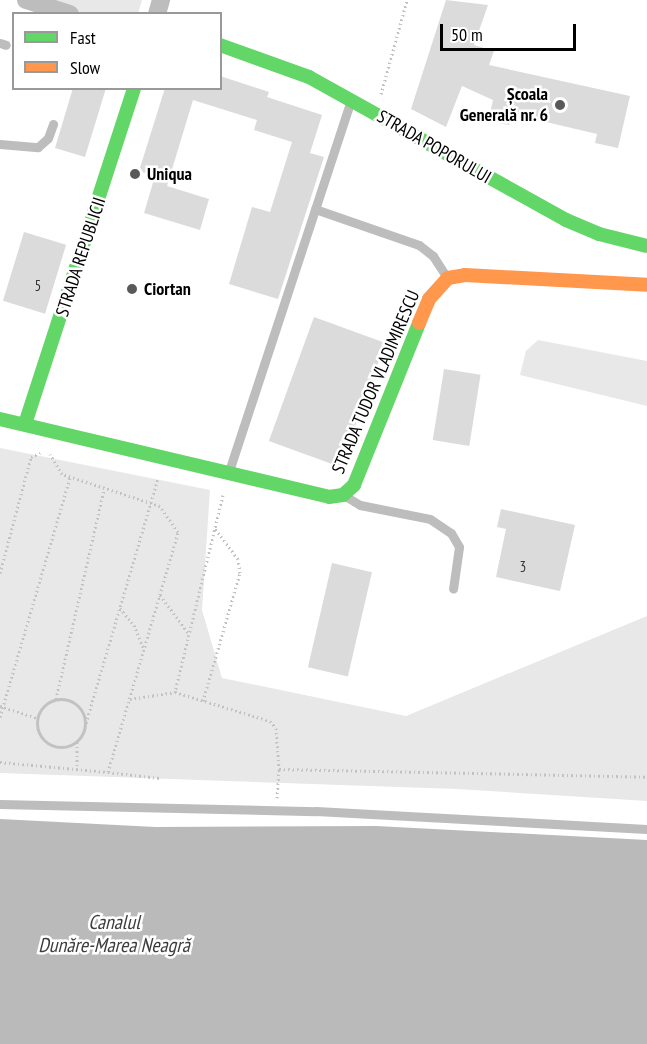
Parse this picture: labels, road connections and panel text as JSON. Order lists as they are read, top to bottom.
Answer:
{
  "streets": {
    "street": ["STRADA POPORULUI", "STRADA REPUBLICII", "STRADA TUDOR VLADIMIRESCU"]
  },
  "crossings": [
    ["STRADA REPUBLICII", "STRADA TUDOR VLADIMIRESCU"]
  ],
  "water": ["Canalul Dunăre-Marea Neagră"],
  "places": ["Școala Generală nr. 6", "Uniqua", "Ciortan"],
  "house_numbers": ["5", "3"],
  "legend": ["Fast", "Slow"],
  "scale_bar": "50 m"
}
